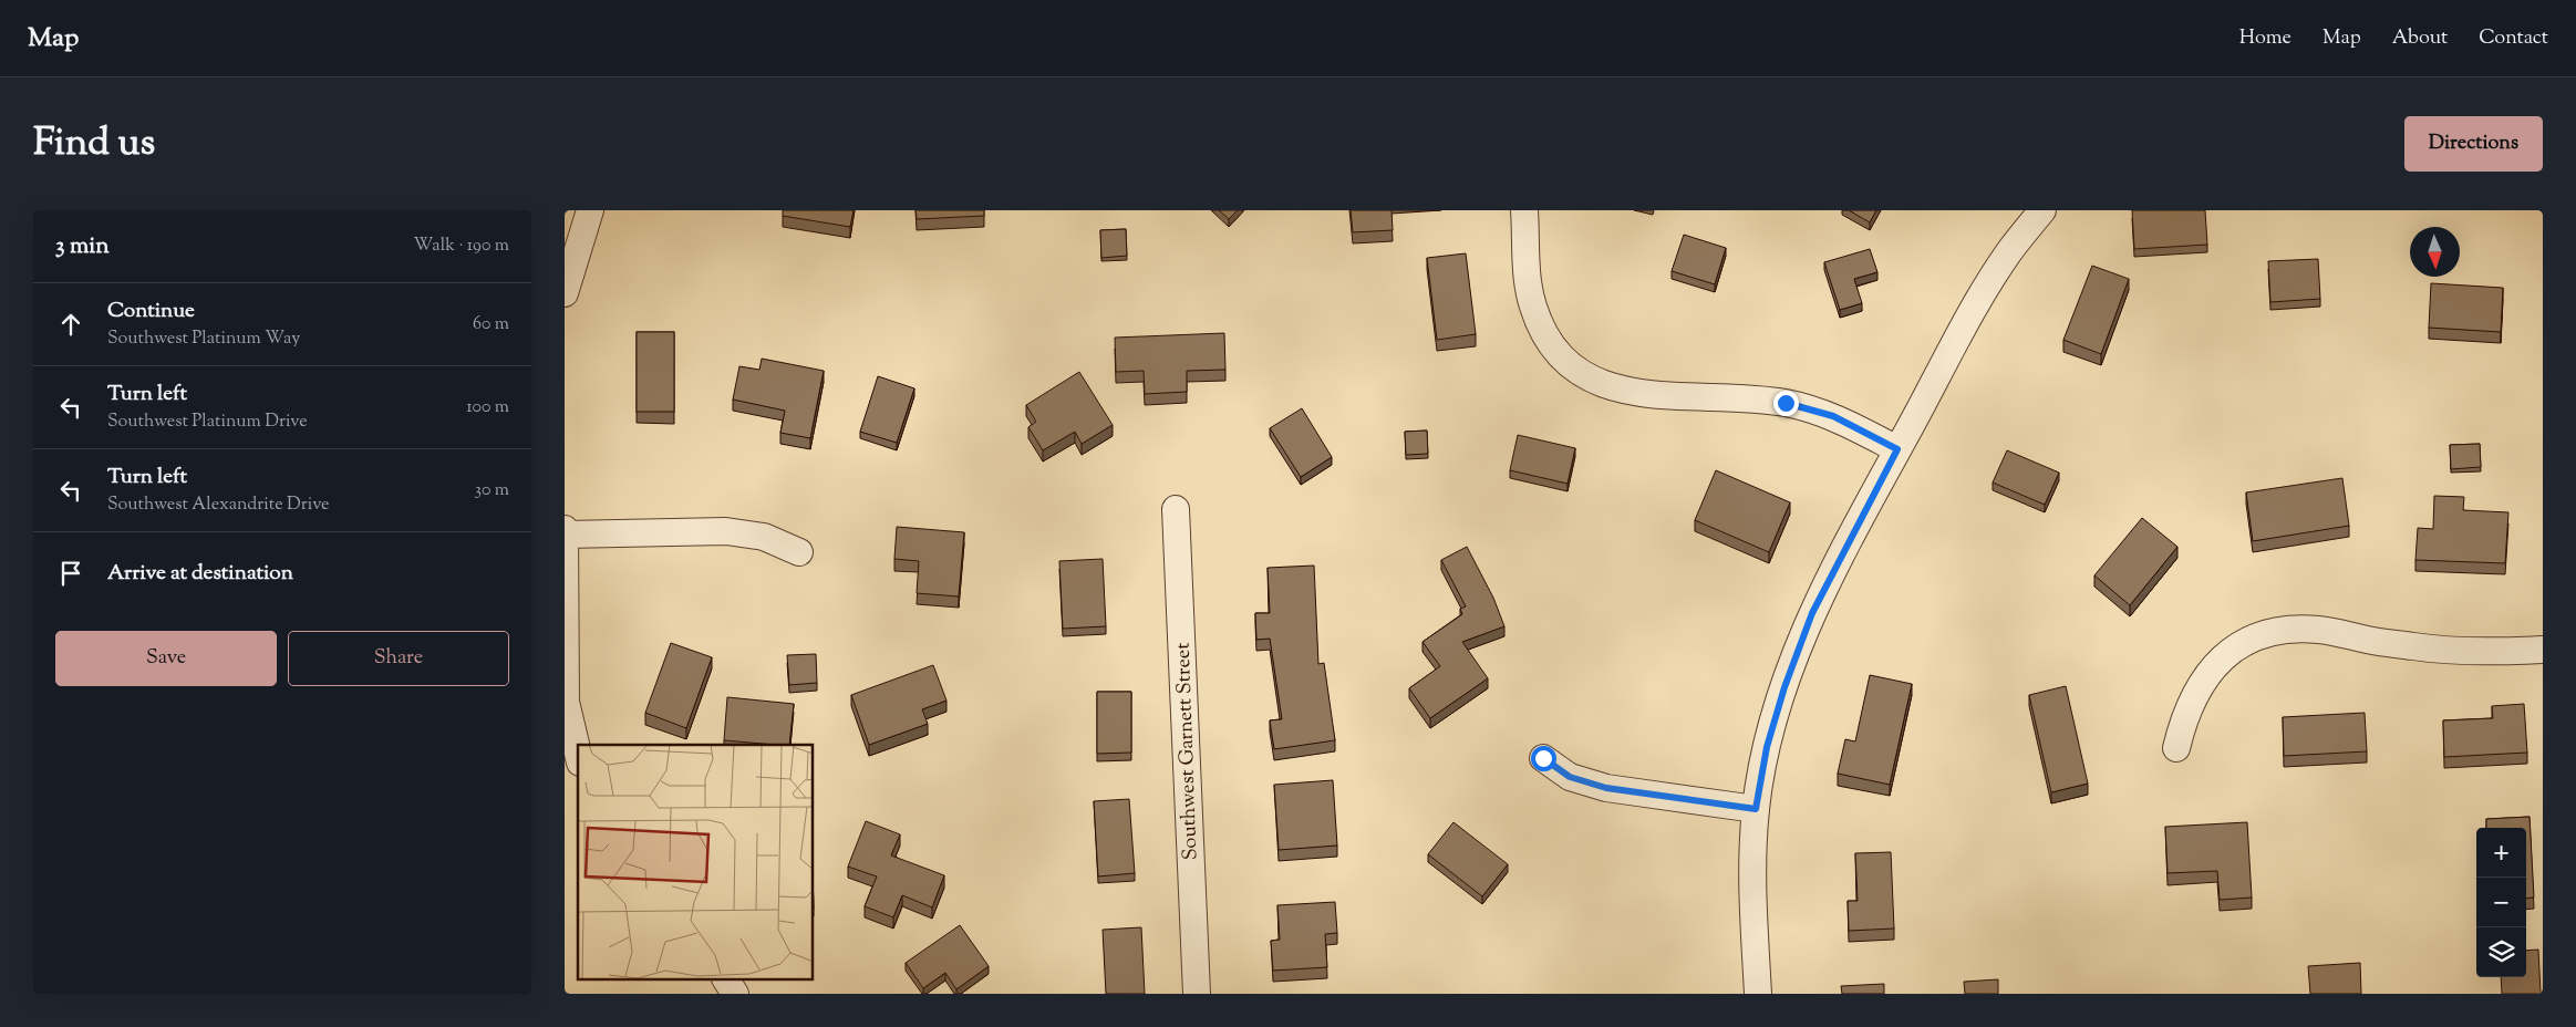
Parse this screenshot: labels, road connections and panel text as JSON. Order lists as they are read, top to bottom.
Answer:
{
  "streets": {
    "street": ["Southwest Garnett Street"]
  },
  "north": "bottom",
  "page": {
    "header": "Map",
    "nav": [
      "Home",
      "Map",
      "About",
      "Contact"
    ],
    "title": "Find us",
    "buttons": [
      "Directions",
      ["Save", "Share"]
    ],
    "heading": ["3 min", "Walk · 190 m"],
    "list": [
      ["Continue", "Southwest Platinum Way", "60 m"],
      ["Turn left", "Southwest Platinum Drive", "100 m"],
      ["Turn left", "Southwest Alexandrite Drive", "30 m"],
      "Arrive at destination"
    ],
    "map_buttons": ["+", "−"]
  }
}
